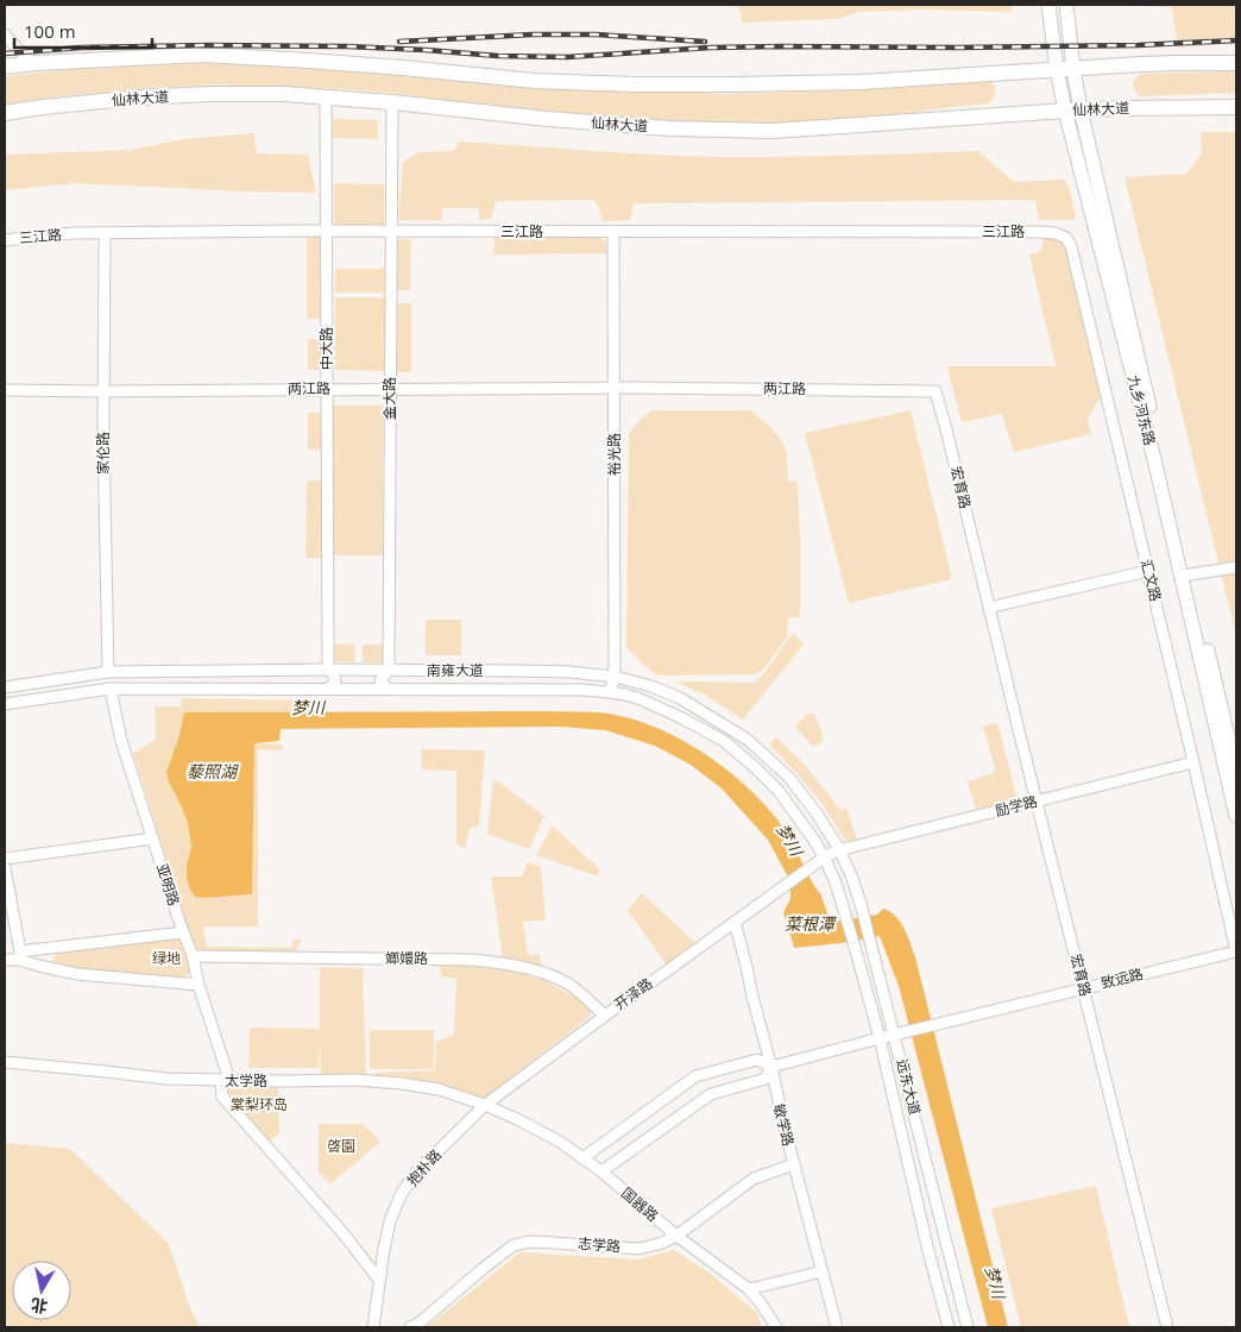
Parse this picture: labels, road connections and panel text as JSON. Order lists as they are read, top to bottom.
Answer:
{
  "streets": {
    "main road": ["仙林大道", "九乡河东路"],
    "street": [
      "三江路",
      "中大路",
      "两江路",
      "金大路",
      "家伦路",
      "裕光路",
      "宏育路",
      "汇文路",
      "南雍大道",
      "励学路",
      "亚明路",
      "嫏嬛路",
      "致远路",
      "开泽路",
      "太学路",
      "远东大道",
      "敏学路",
      "抱朴路",
      "国器路",
      "志学路"
    ]
  },
  "crossings": [
    ["仙林大道", "中大路"],
    ["仙林大道", "金大路"],
    ["仙林大道", "九乡河东路"],
    ["三江路", "中大路"],
    ["三江路", "金大路"],
    ["三江路", "家伦路"],
    ["三江路", "裕光路"],
    ["三江路", "汇文路"],
    ["中大路", "两江路"],
    ["中大路", "南雍大道"],
    ["两江路", "金大路"],
    ["两江路", "家伦路"],
    ["两江路", "裕光路"],
    ["两江路", "宏育路"],
    ["金大路", "南雍大道"],
    ["家伦路", "南雍大道"],
    ["裕光路", "南雍大道"],
    ["宏育路", "励学路"],
    ["宏育路", "致远路"],
    ["汇文路", "励学路"],
    ["汇文路", "致远路"],
    ["南雍大道", "励学路"],
    ["南雍大道", "亚明路"],
    ["南雍大道", "开泽路"],
    ["南雍大道", "远东大道"],
    ["励学路", "开泽路"],
    ["励学路", "远东大道"],
    ["亚明路", "嫏嬛路"],
    ["亚明路", "太学路"],
    ["亚明路", "抱朴路"],
    ["嫏嬛路", "开泽路"],
    ["致远路", "远东大道"],
    ["致远路", "敏学路"],
    ["开泽路", "太学路"],
    ["开泽路", "远东大道"],
    ["开泽路", "敏学路"],
    ["开泽路", "抱朴路"],
    ["开泽路", "国器路"],
    ["太学路", "抱朴路"],
    ["太学路", "国器路"],
    ["敏学路", "志学路"],
    ["抱朴路", "国器路"],
    ["国器路", "志学路"]
  ],
  "water": ["梦川", "藜照湖", "菜根潭"],
  "parks": ["绿地", "棠梨环岛", "啓園"],
  "scale_bar": "100 m",
  "north": "bottom"
}
